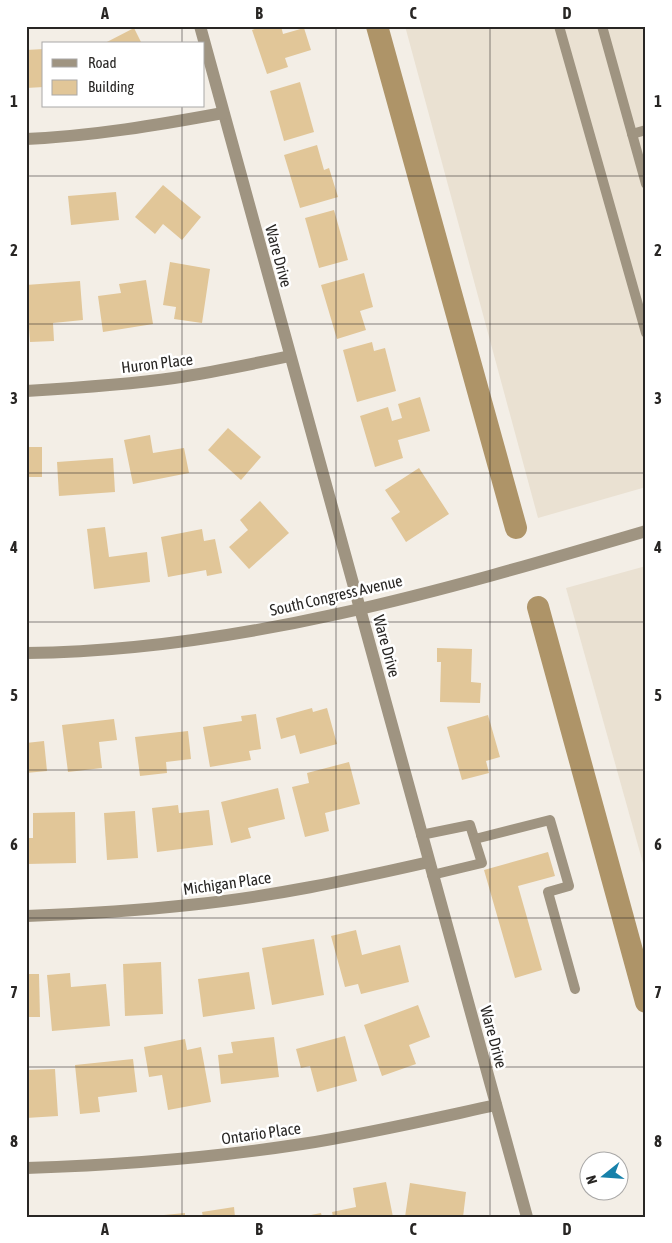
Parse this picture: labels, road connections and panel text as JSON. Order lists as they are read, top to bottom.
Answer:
{
  "streets": {
    "street": [
      "Ware Drive",
      "Huron Place",
      "South Congress Avenue",
      "Michigan Place",
      "Ontario Place"
    ]
  },
  "crossings": [
    ["Ware Drive", "Huron Place"],
    ["Ware Drive", "South Congress Avenue"],
    ["Ware Drive", "Michigan Place"],
    ["Ware Drive", "Ontario Place"]
  ],
  "legend": ["Road", "Building"],
  "north": "left",
  "grid": {
    "columns": [
      "A",
      "B",
      "C",
      "D"
    ],
    "rows": [
      "1",
      "2",
      "3",
      "4",
      "5",
      "6",
      "7",
      "8"
    ]
  }
}
